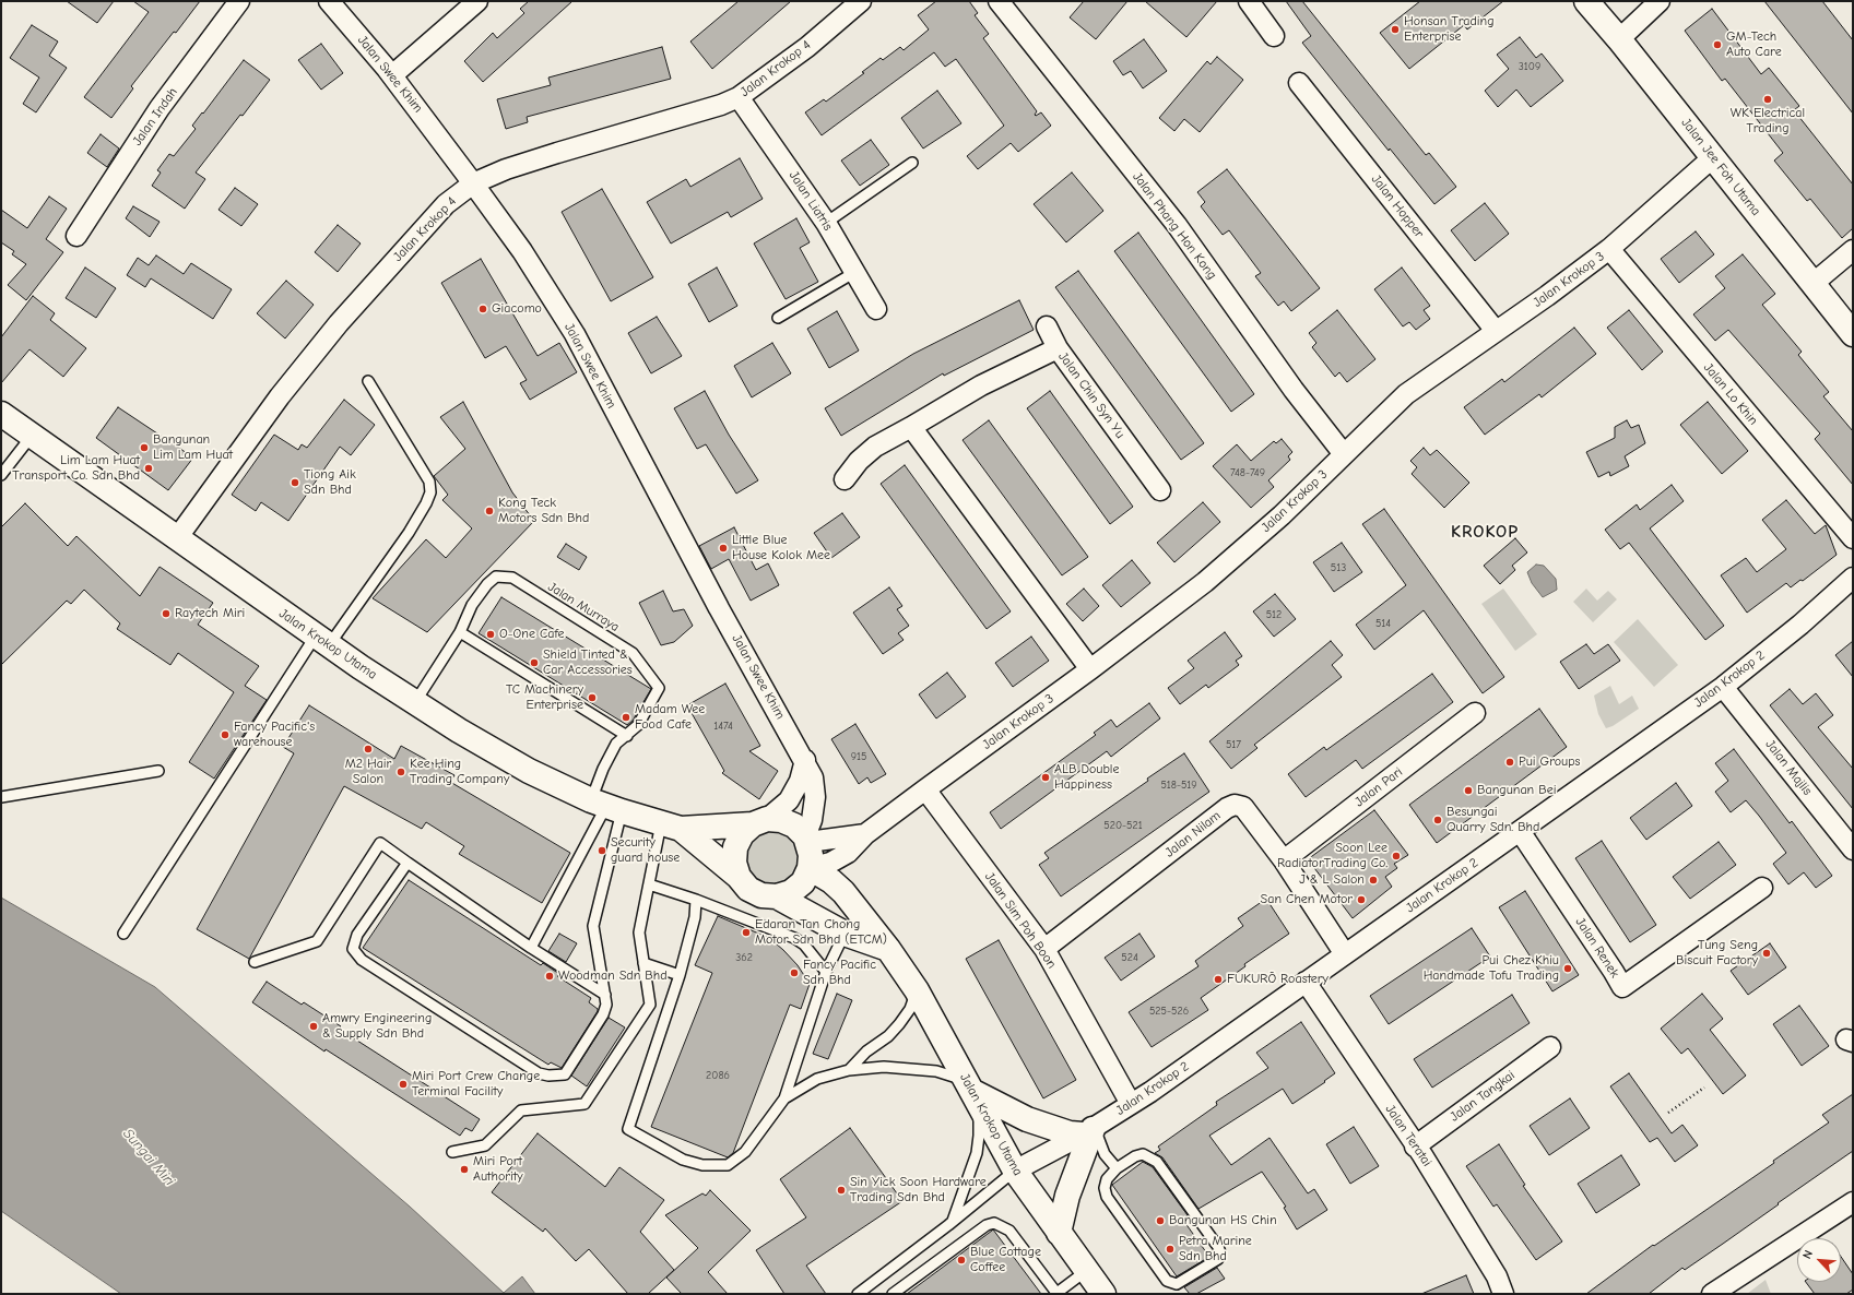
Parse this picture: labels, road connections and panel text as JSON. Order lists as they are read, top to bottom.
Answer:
{
  "streets": {
    "street": [
      "Jalan Krokop 4",
      "Jalan Swee Khim",
      "Jalan Indah",
      "Jalan Jee Foh Utama",
      "Jalan Liatris",
      "Jalan Hopper",
      "Jalan Phang Hon Kong",
      "Jalan Krokop 3",
      "Jalan Lo Khin",
      "Jalan Chin Syn Yu",
      "Jalan Krokop Utama",
      "Jalan Krokop 2",
      "Jalan Majlis",
      "Jalan Pari",
      "Jalan Nilam",
      "Jalan Sim Poh Boon",
      "Jalan Renek",
      "Jalan Tangkai",
      "Jalan Teratai"
    ],
    "lane": ["Jalan Murraya"]
  },
  "crossings": [
    ["Jalan Krokop 4", "Jalan Swee Khim"],
    ["Jalan Krokop 4", "Jalan Liatris"],
    ["Jalan Krokop 4", "Jalan Krokop Utama"],
    ["Jalan Swee Khim", "Jalan Krokop 3"],
    ["Jalan Swee Khim", "Jalan Krokop Utama"],
    ["Jalan Jee Foh Utama", "Jalan Krokop 3"],
    ["Jalan Hopper", "Jalan Krokop 3"],
    ["Jalan Phang Hon Kong", "Jalan Krokop 3"],
    ["Jalan Krokop 3", "Jalan Lo Khin"],
    ["Jalan Krokop 3", "Jalan Krokop Utama"],
    ["Jalan Krokop 3", "Jalan Sim Poh Boon"],
    ["Jalan Murraya", "Jalan Krokop Utama"],
    ["Jalan Krokop Utama", "Jalan Krokop 2"],
    ["Jalan Krokop 2", "Jalan Majlis"],
    ["Jalan Krokop 2", "Jalan Nilam"],
    ["Jalan Krokop 2", "Jalan Sim Poh Boon"],
    ["Jalan Krokop 2", "Jalan Renek"],
    ["Jalan Krokop 2", "Jalan Teratai"],
    ["Jalan Pari", "Jalan Nilam"],
    ["Jalan Nilam", "Jalan Sim Poh Boon"],
    ["Jalan Tangkai", "Jalan Teratai"]
  ],
  "districts": ["KROKOP"],
  "water": ["Sungai Miri"],
  "places": [
    "Honsan Trading Enterprise",
    "GM-Tech Auto Care",
    "WK Electrical Trading",
    "Giacomo",
    "Bangunan Lim Lam Huat",
    "Lim Lam Huat Transport Co. Sdn Bhd",
    "Tiong Aik Sdn Bhd",
    "Kong Teck Motors Sdn Bhd",
    "Little Blue House Kolok Mee",
    "Raytech Miri",
    "O-One Cafe",
    "Shield Tinted & Car Accessories",
    "TC Machinery Enterprise",
    "Madam Wee Food Cafe",
    "Fancy Pacific's warehouse",
    "M2 Hair Salon",
    "Pui Groups",
    "Kee Hing Trading Company",
    "ALB Double Happiness",
    "Bangunan Bei",
    "Besungai Quarry Sdn. Bhd",
    "Security guard house",
    "Soon Lee RadiatorTrading Co.",
    "J & L Salon",
    "San Chen Motor",
    "Edaran Tan Chong Motor Sdn Bhd (ETCM)",
    "Tung Seng Biscuit Factory",
    "Pui Chez Khiu Handmade Tofu Trading",
    "Fancy Pacific Sdn Bhd",
    "Woodman Sdn Bhd",
    "FUKURŌ Roastery",
    "Amwry Engineering & Supply Sdn Bhd",
    "Miri Port Crew Change Terminal Facility",
    "Miri Port Authority",
    "Sin Yick Soon Hardware Trading Sdn Bhd",
    "Bangunan HS Chin",
    "Petra Marine Sdn Bhd",
    "Blue Cottage Coffee"
  ],
  "house_numbers": [
    "3109",
    "748-749",
    "513",
    "512",
    "514",
    "1474",
    "517",
    "915",
    "518-519",
    "520-521",
    "362",
    "524",
    "525-526",
    "2086"
  ],
  "north": "top left"
}
